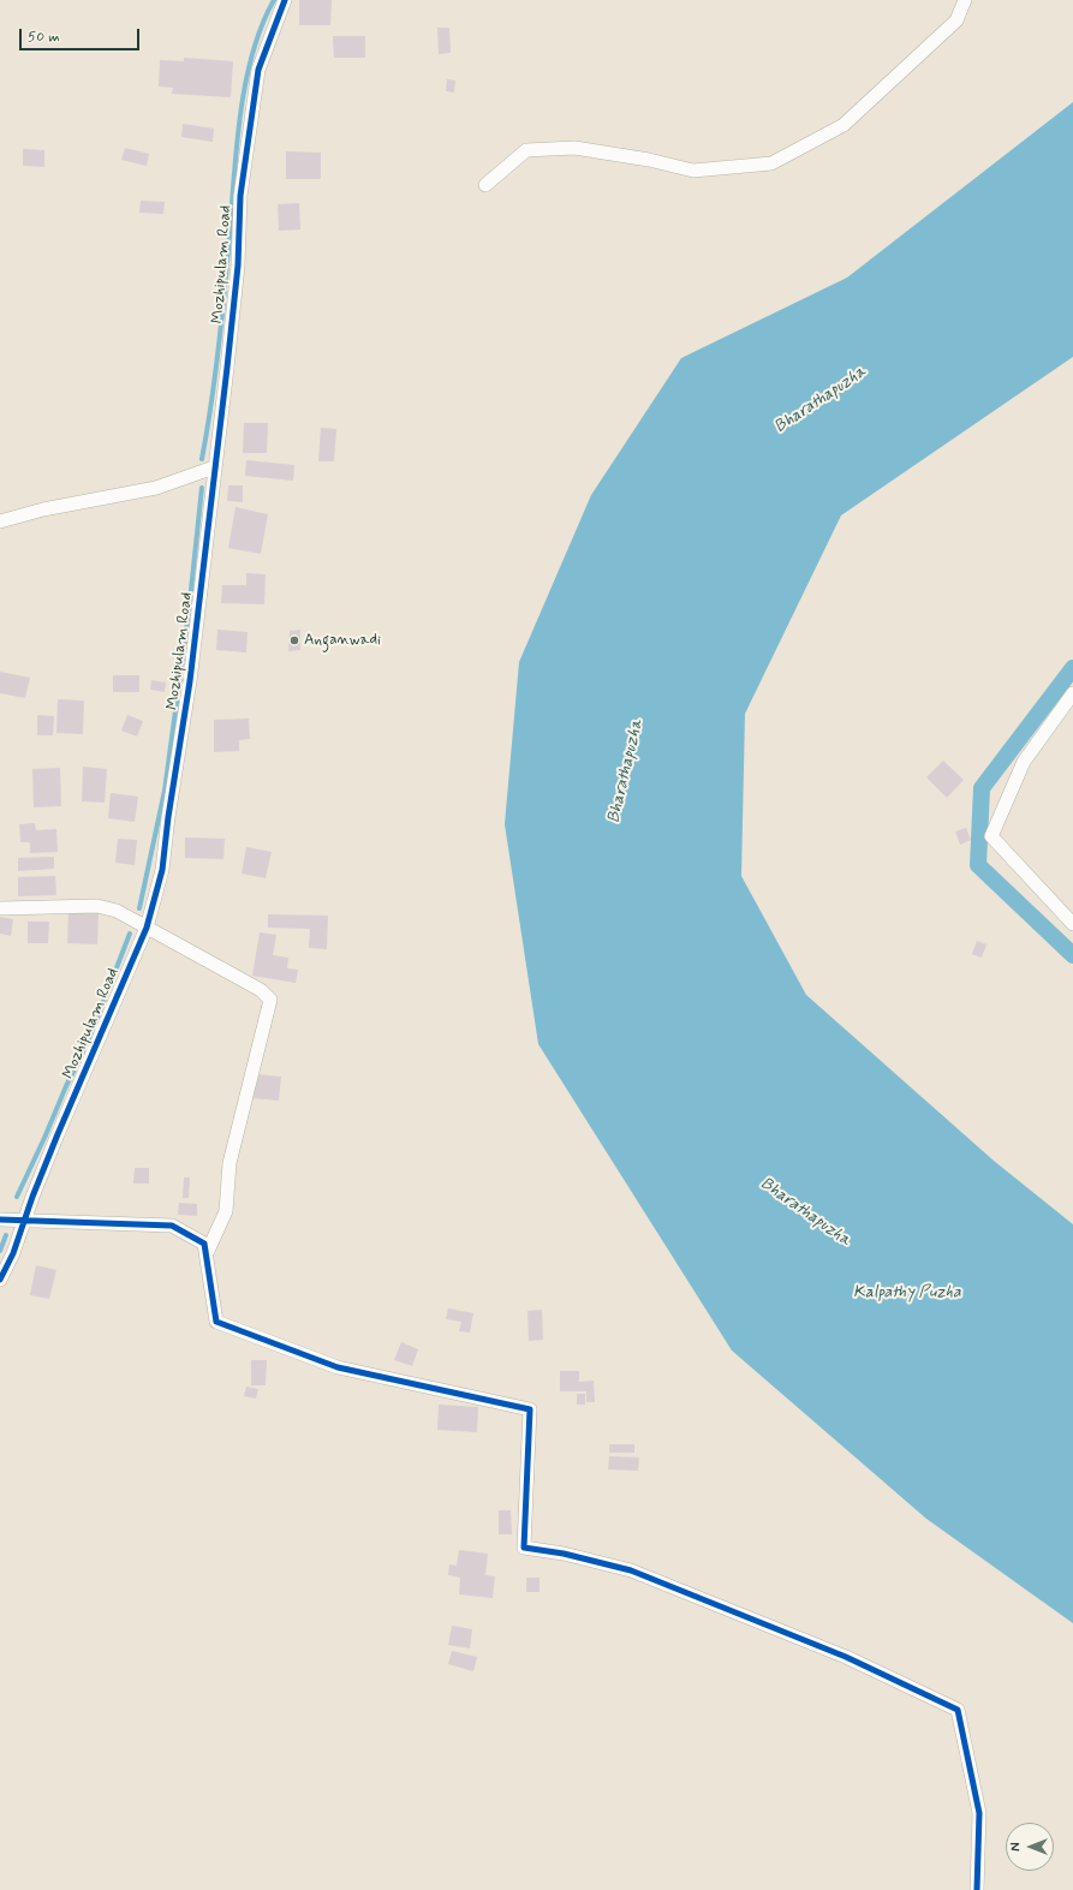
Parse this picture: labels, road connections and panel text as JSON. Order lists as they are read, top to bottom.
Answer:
{
  "streets": {
    "street": ["Mozhipulam Road"]
  },
  "water": ["Bharathapuzha", "Kalpathy Puzha"],
  "places": ["Anganwadi"],
  "scale_bar": "50 m",
  "north": "left"
}
